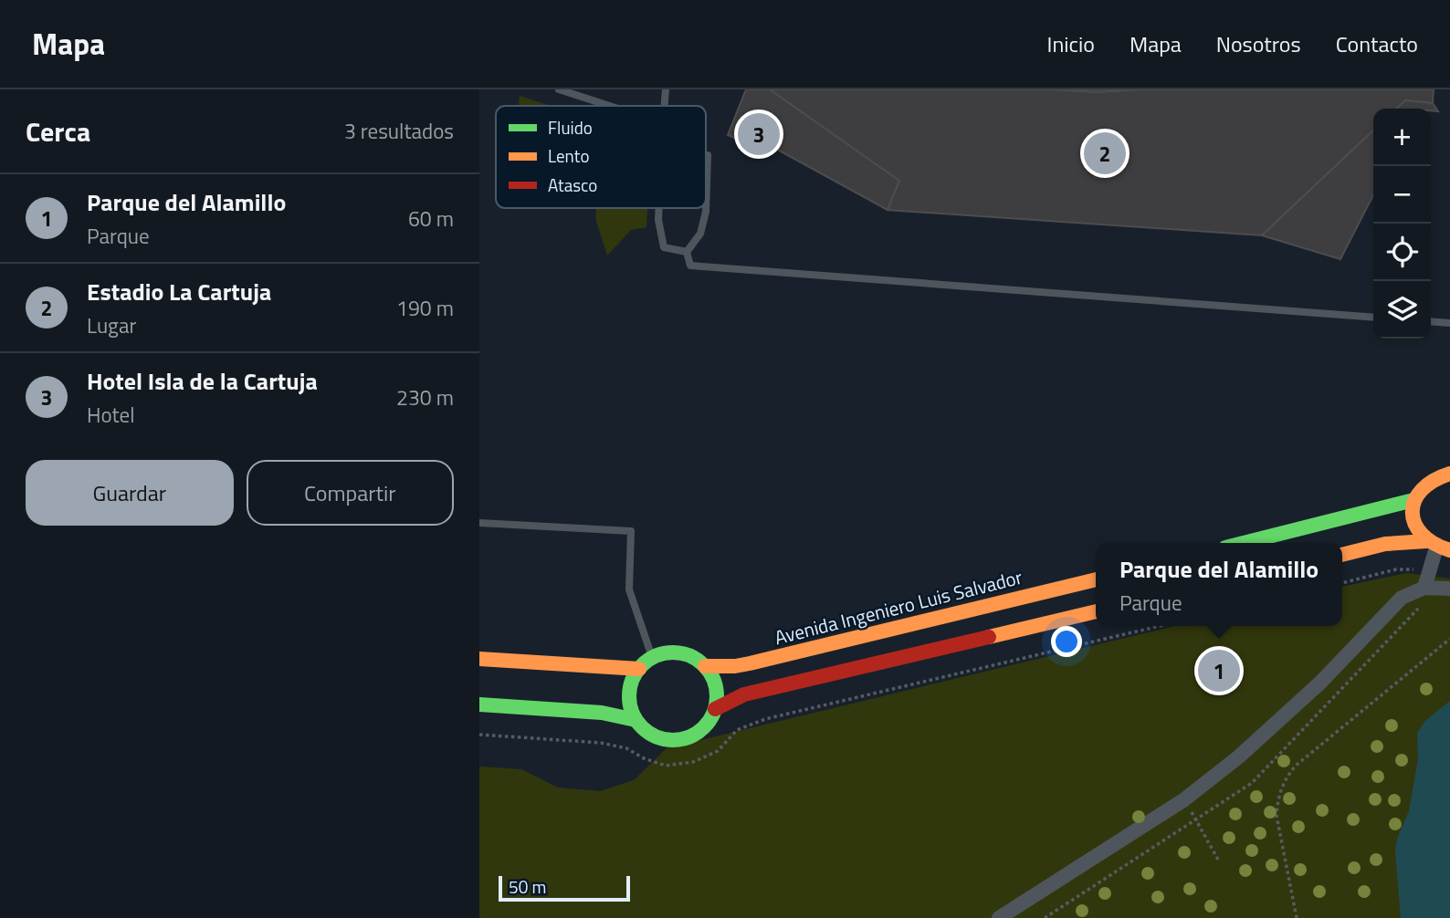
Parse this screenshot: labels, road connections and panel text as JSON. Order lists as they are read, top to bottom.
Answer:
{
  "streets": {
    "street": ["Avenida Ingeniero Luis Salvador"]
  },
  "legend": ["Fluido", "Lento", "Atasco"],
  "scale_bar": "50 m",
  "page": {
    "header": "Mapa",
    "nav": [
      "Inicio",
      "Mapa",
      "Nosotros",
      "Contacto"
    ],
    "heading": ["Cerca", "3 resultados"],
    "map_buttons": ["+", "−"],
    "pins": ["3", "2", "1"],
    "list": [
      {
        "mark": "1",
        "name": "Parque del Alamillo",
        "note": "Parque",
        "value": "60 m"
      },
      {
        "mark": "2",
        "name": "Estadio La Cartuja",
        "note": "Lugar",
        "value": "190 m"
      },
      {
        "mark": "3",
        "name": "Hotel Isla de la Cartuja",
        "note": "Hotel",
        "value": "230 m"
      }
    ],
    "buttons": ["Guardar", "Compartir"],
    "popup": ["Parque del Alamillo", "Parque"],
    "scale": "50 m"
  }
}
